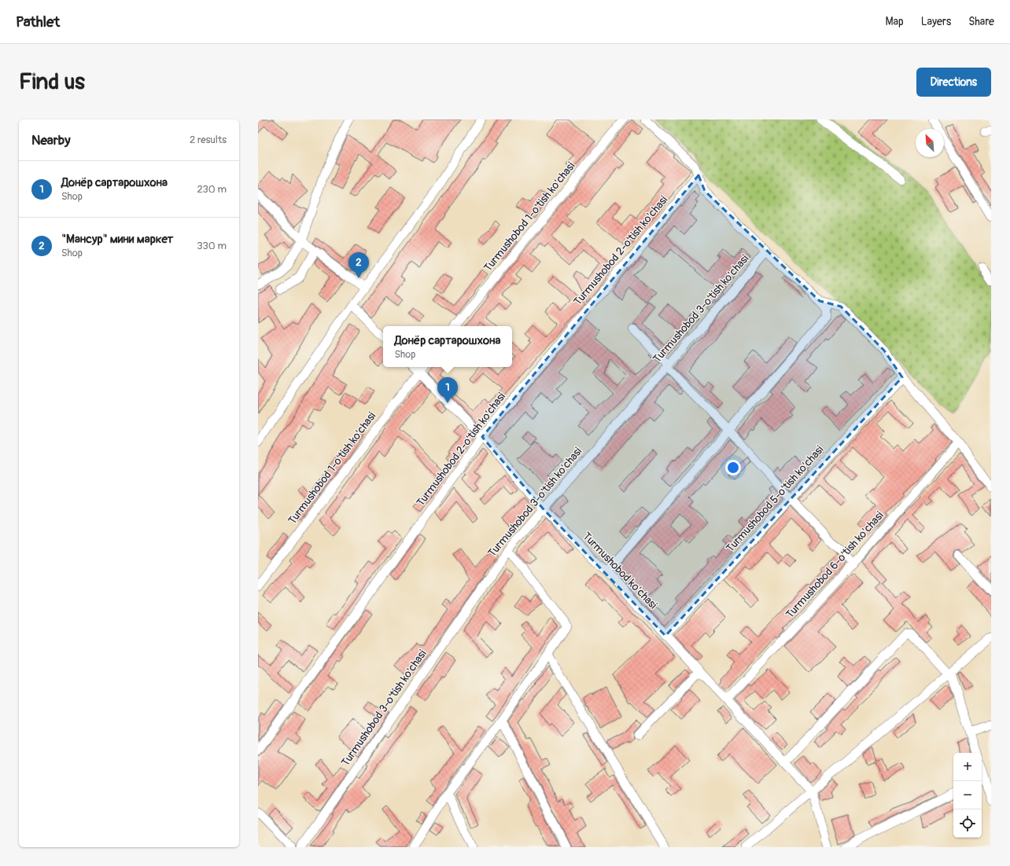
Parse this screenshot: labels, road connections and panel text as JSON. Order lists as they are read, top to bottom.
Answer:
{
  "streets": {
    "street": [
      "Turmushobod 1-o'tish ko'chasi",
      "Turmushobod 2-o'tish ko'chasi",
      "Turmushobod 3-o'tish ko'chasi",
      "Turmushobod 5-o'tish ko'chasi",
      "Turmushobod 6-o'tish ko'chasi",
      "Turmushobod ko'chasi"
    ]
  },
  "crossings": [
    ["Turmushobod 1-o'tish ko'chasi", "Turmushobod ko'chasi"],
    ["Turmushobod 2-o'tish ko'chasi", "Turmushobod ko'chasi"],
    ["Turmushobod 3-o'tish ko'chasi", "Turmushobod ko'chasi"],
    ["Turmushobod 5-o'tish ko'chasi", "Turmushobod ko'chasi"],
    ["Turmushobod 6-o'tish ko'chasi", "Turmushobod ko'chasi"]
  ],
  "north": "top left",
  "page": {
    "header": "Pathlet",
    "nav": ["Map", "Layers", "Share"],
    "buttons": "Directions",
    "title": "Find us",
    "heading": ["Nearby", "2 results"],
    "list": [
      {
        "mark": "1",
        "name": "Донёр сартарошхона",
        "note": "Shop",
        "value": "230 m"
      },
      {
        "mark": "2",
        "name": "\"Мансур\" мини маркет",
        "note": "Shop",
        "value": "330 m"
      }
    ],
    "pins": ["2", "1"],
    "popup": ["Донёр сартарошхона", "Shop"],
    "map_buttons": ["+", "−"]
  }
}
